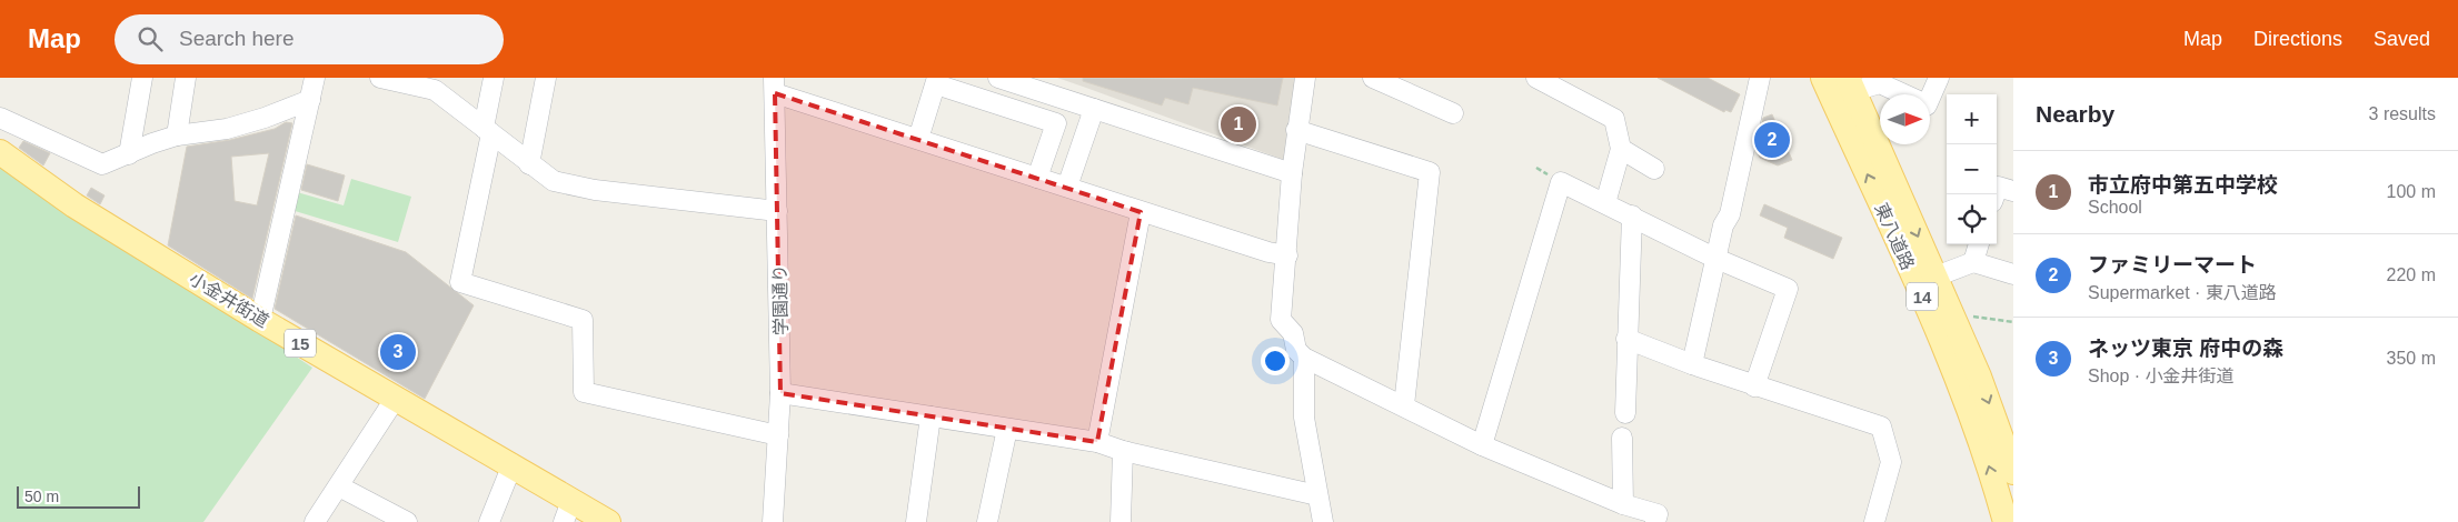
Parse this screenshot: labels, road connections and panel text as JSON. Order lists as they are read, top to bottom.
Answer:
{
  "streets": {
    "main road": [
      "東八道路",
      "14",
      "小金井街道",
      "15"
    ],
    "street": ["学園通り"]
  },
  "scale_bar": "50 m",
  "north": "right",
  "page": {
    "header": "Map",
    "search": "Search here",
    "nav": ["Map", "Directions", "Saved"],
    "heading": ["Nearby", "3 results"],
    "map_buttons": ["+", "−"],
    "pins": ["1", "2", "3"],
    "list": [
      {
        "mark": "1",
        "name": "市立府中第五中学校",
        "note": "School",
        "value": "100 m"
      },
      {
        "mark": "2",
        "name": "ファミリーマート",
        "note": "Supermarket · 東八道路",
        "value": "220 m"
      },
      {
        "mark": "3",
        "name": "ネッツ東京 府中の森",
        "note": "Shop · 小金井街道",
        "value": "350 m"
      }
    ],
    "scale": "50 m"
  }
}
